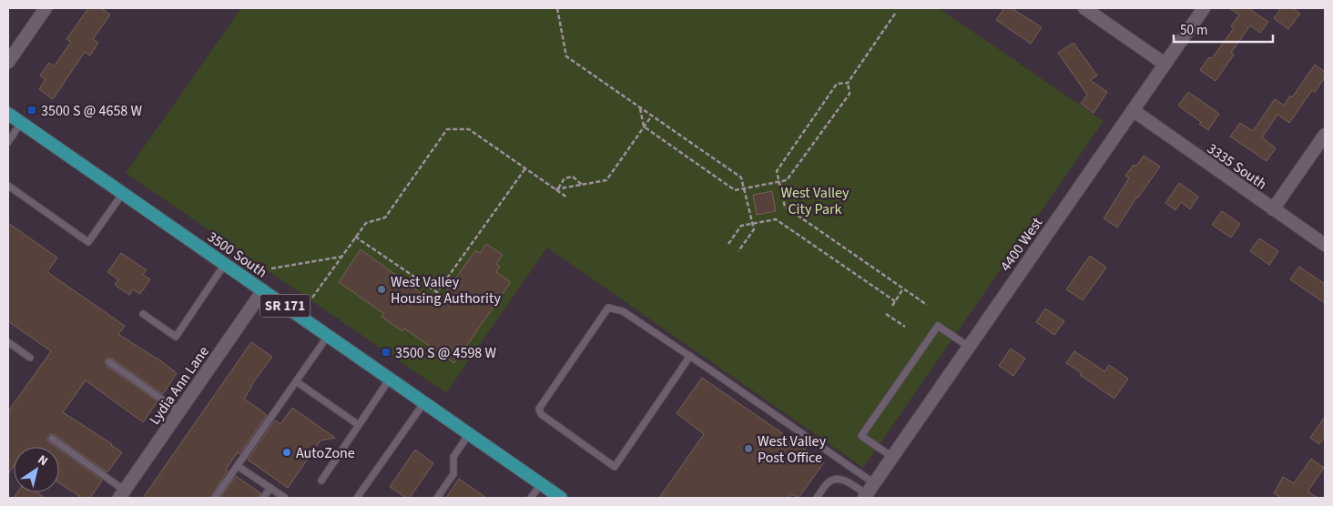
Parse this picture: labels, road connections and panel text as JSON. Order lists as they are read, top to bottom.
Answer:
{
  "streets": {
    "main road": ["3500 South", "SR 171"],
    "street": ["3335 South", "4400 West", "Lydia Ann Lane"]
  },
  "crossings": [
    ["3335 South", "4400 West"],
    ["3500 South", "Lydia Ann Lane"]
  ],
  "parks": ["West Valley City Park"],
  "places": {
    "transit": ["3500 S @ 4658 W", "3500 S @ 4598 W"],
    "other": ["West Valley Housing Authority", "West Valley Post Office", "AutoZone"]
  },
  "scale_bar": "50 m",
  "north": "top right"
}
